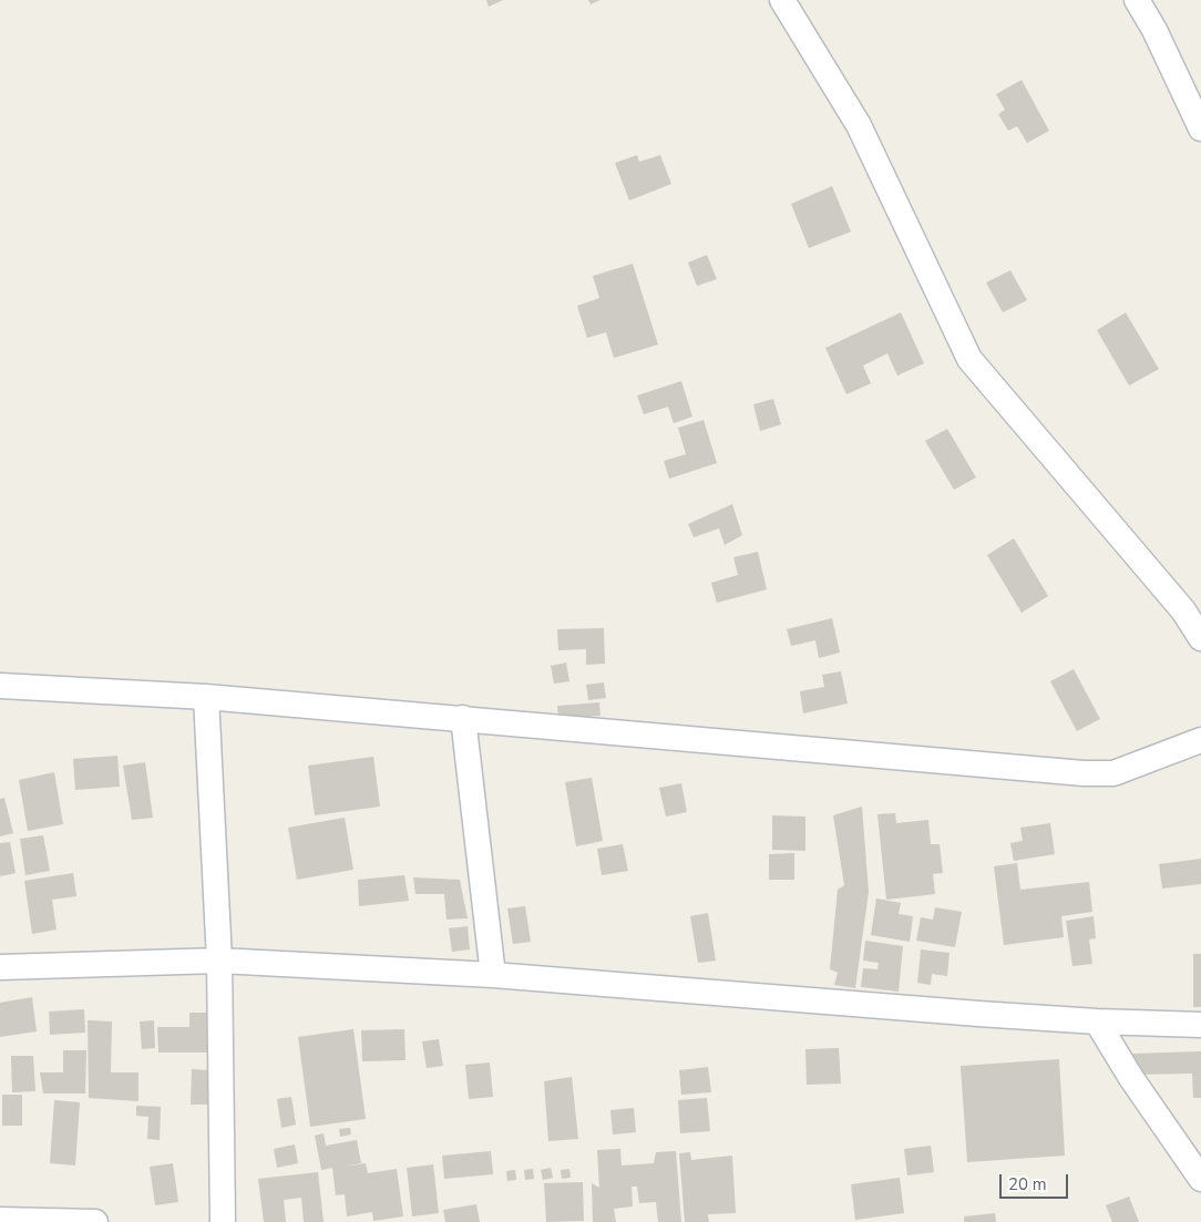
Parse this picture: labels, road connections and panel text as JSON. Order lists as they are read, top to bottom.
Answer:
{
  "scale_bar": "20 m"
}
